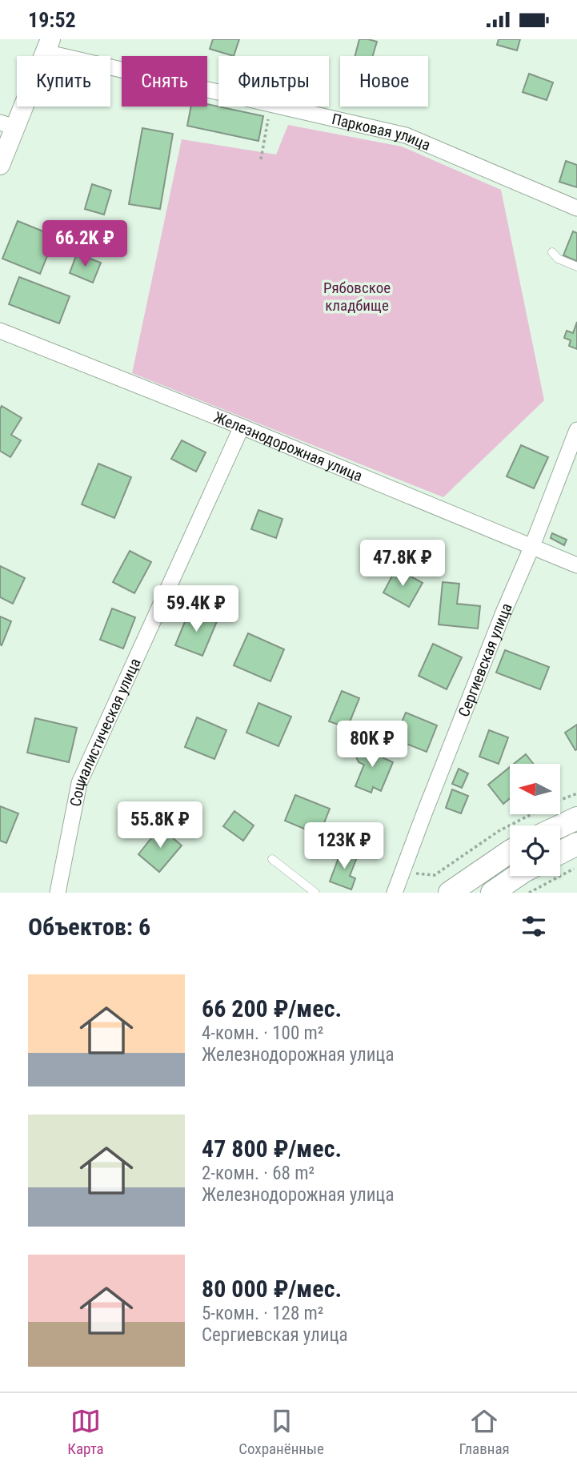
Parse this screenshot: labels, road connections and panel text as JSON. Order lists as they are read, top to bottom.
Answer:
{
  "streets": {
    "street": [
      "Парковая улица",
      "Железнодорожная улица",
      "Сергиевская улица",
      "Социалистическая улица"
    ]
  },
  "crossings": [
    ["Железнодорожная улица", "Сергиевская улица"],
    ["Железнодорожная улица", "Социалистическая улица"]
  ],
  "parks": ["Рябовское кладбище"],
  "north": "left",
  "page": {
    "status": "19:52",
    "chip": [
      "Купить",
      "Снять",
      "Фильтры",
      "Новое"
    ],
    "price": [
      "66.2K ₽",
      "47.8K ₽",
      "59.4K ₽",
      "80K ₽",
      "55.8K ₽",
      "123K ₽"
    ],
    "heading": "Объектов: 6",
    "list": [
      {
        "name": "66 200 ₽/мес.",
        "note": "4-комн. · 100 m² · Железнодорожная улица"
      },
      {
        "name": "47 800 ₽/мес.",
        "note": "2-комн. · 68 m² · Железнодорожная улица"
      },
      {
        "name": "80 000 ₽/мес.",
        "note": "5-комн. · 128 m² · Сергиевская улица"
      }
    ],
    "tabs": ["Карта", "Сохранённые", "Главная"]
  }
}
